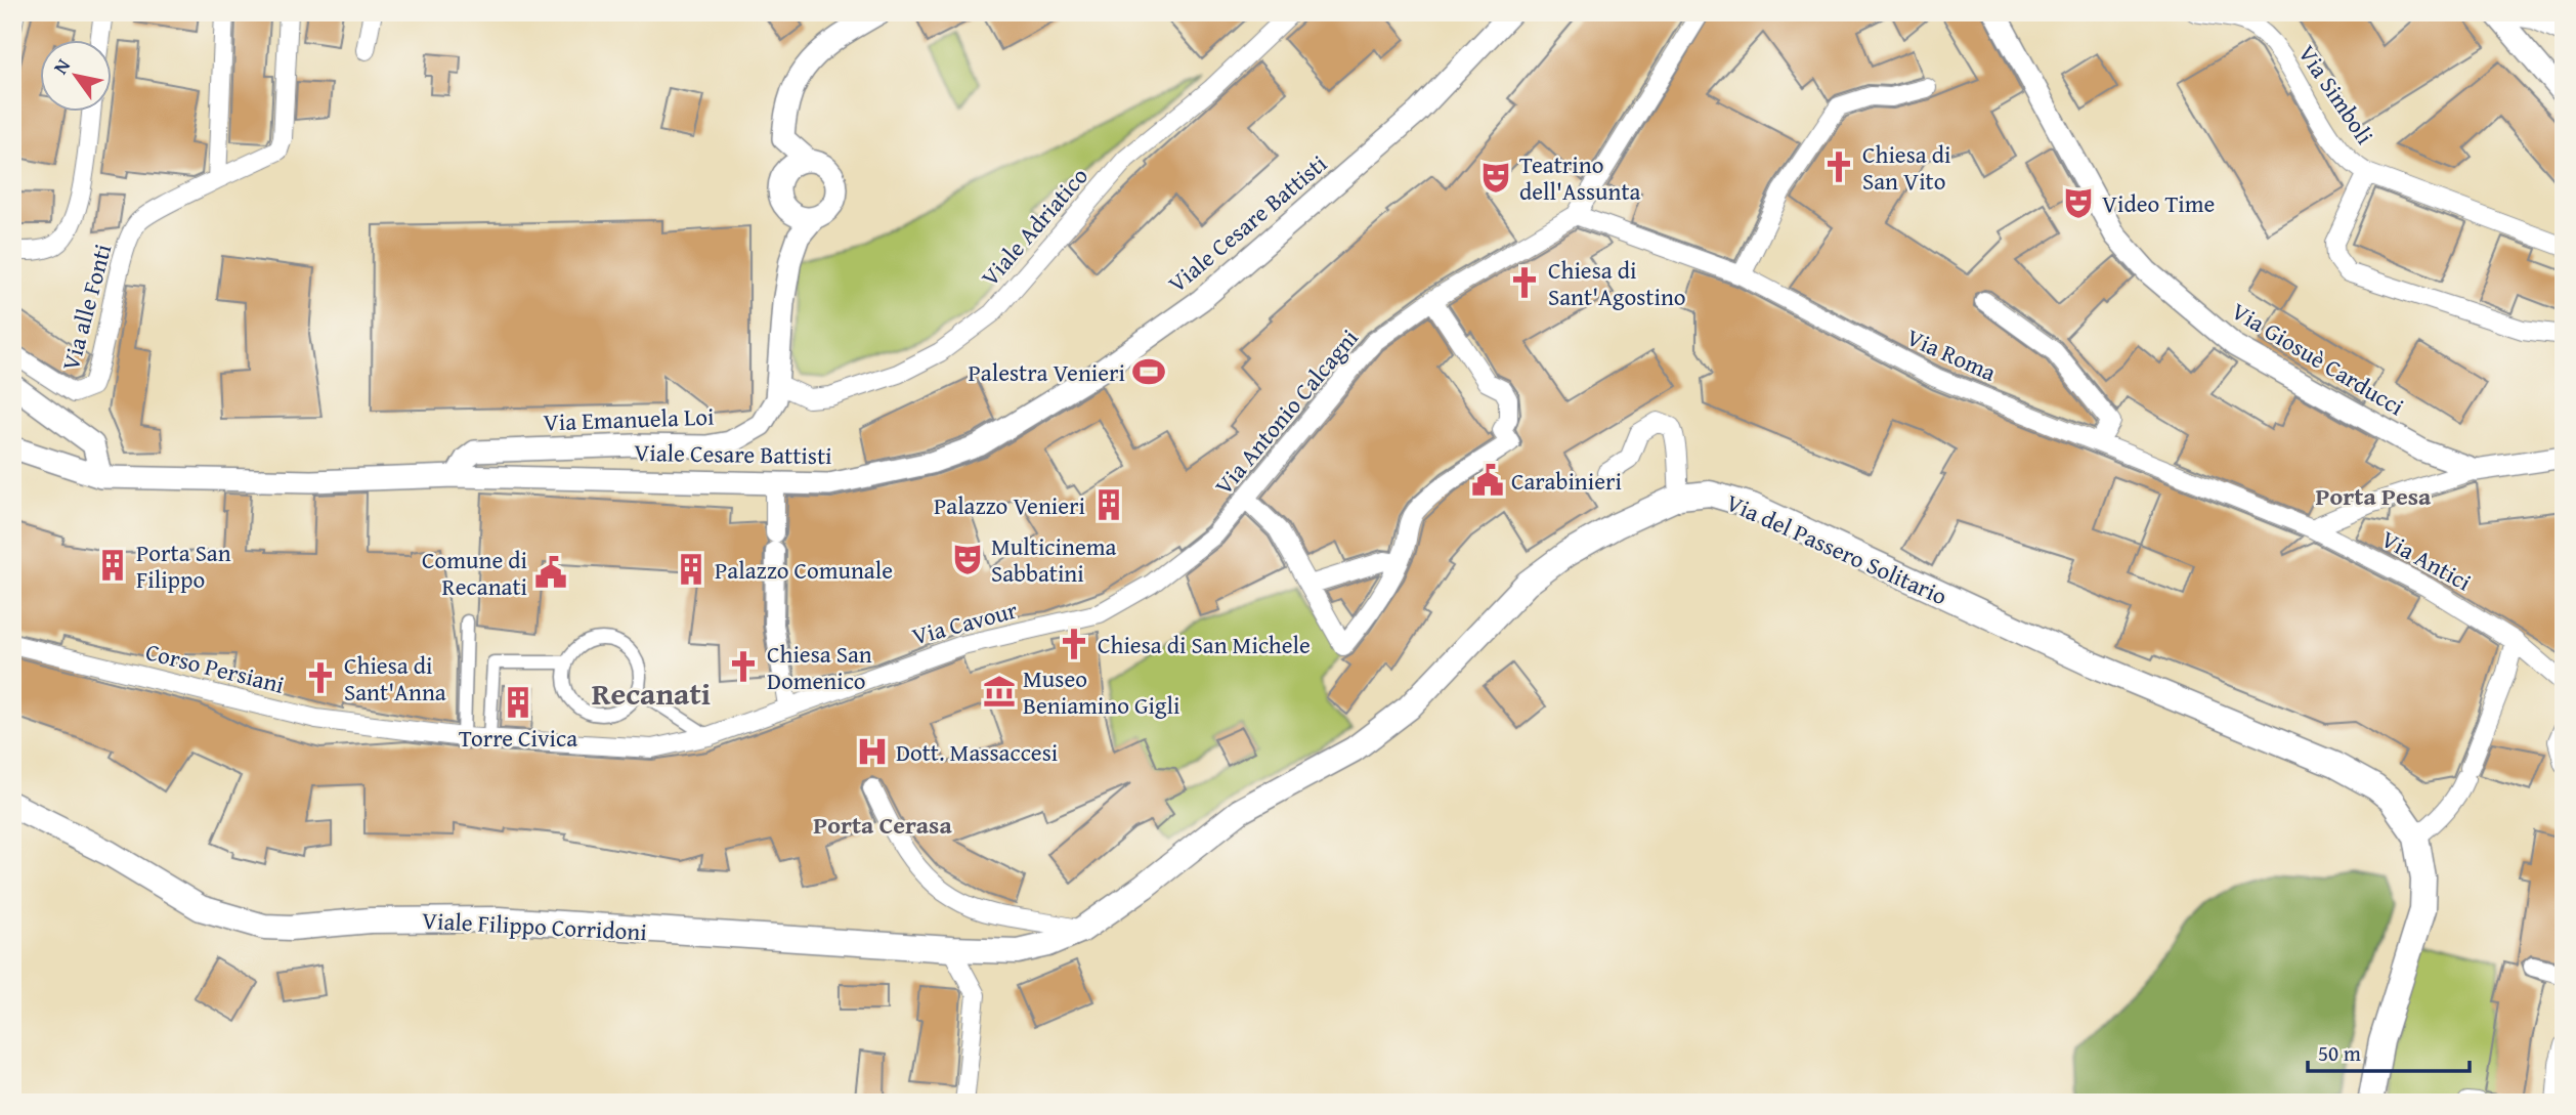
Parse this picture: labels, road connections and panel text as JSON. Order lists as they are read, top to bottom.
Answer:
{
  "streets": {
    "main road": ["Via del Passero Solitario", "Viale Filippo Corridoni"],
    "street": [
      "Via Simboli",
      "Viale Cesare Battisti",
      "Viale Adriatico",
      "Via alle Fonti",
      "Via Roma",
      "Via Giosuè Carducci",
      "Via Antonio Calcagni",
      "Via Emanuela Loi",
      "Via Antici",
      "Via Cavour",
      "Corso Persiani"
    ]
  },
  "crossings": [
    ["Viale Cesare Battisti", "Via Emanuela Loi"],
    ["Viale Adriatico", "Via Emanuela Loi"],
    ["Via Roma", "Via Antonio Calcagni"],
    ["Via Roma", "Via Antici"],
    ["Via Antonio Calcagni", "Via Cavour"],
    ["Via del Passero Solitario", "Viale Filippo Corridoni"],
    ["Via Cavour", "Corso Persiani"]
  ],
  "districts": ["Porta Pesa", "Recanati", "Porta Cerasa"],
  "places": {
    "church": [
      "Chiesa di San Vito",
      "Chiesa di Sant'Agostino",
      "Chiesa di San Michele",
      "Chiesa San Domenico",
      "Chiesa di Sant'Anna"
    ],
    "theatre": ["Teatrino dell'Assunta", "Video Time", "Multicinema Sabbatini"],
    "sports": ["Palestra Venieri"],
    "public building": ["Carabinieri", "Comune di Recanati"],
    "building": [
      "Palazzo Venieri",
      "Porta San Filippo",
      "Palazzo Comunale",
      "Torre Civica"
    ],
    "museum": ["Museo Beniamino Gigli"],
    "hospital": ["Dott. Massaccesi"]
  },
  "scale_bar": "50 m",
  "north": "top left"
}
